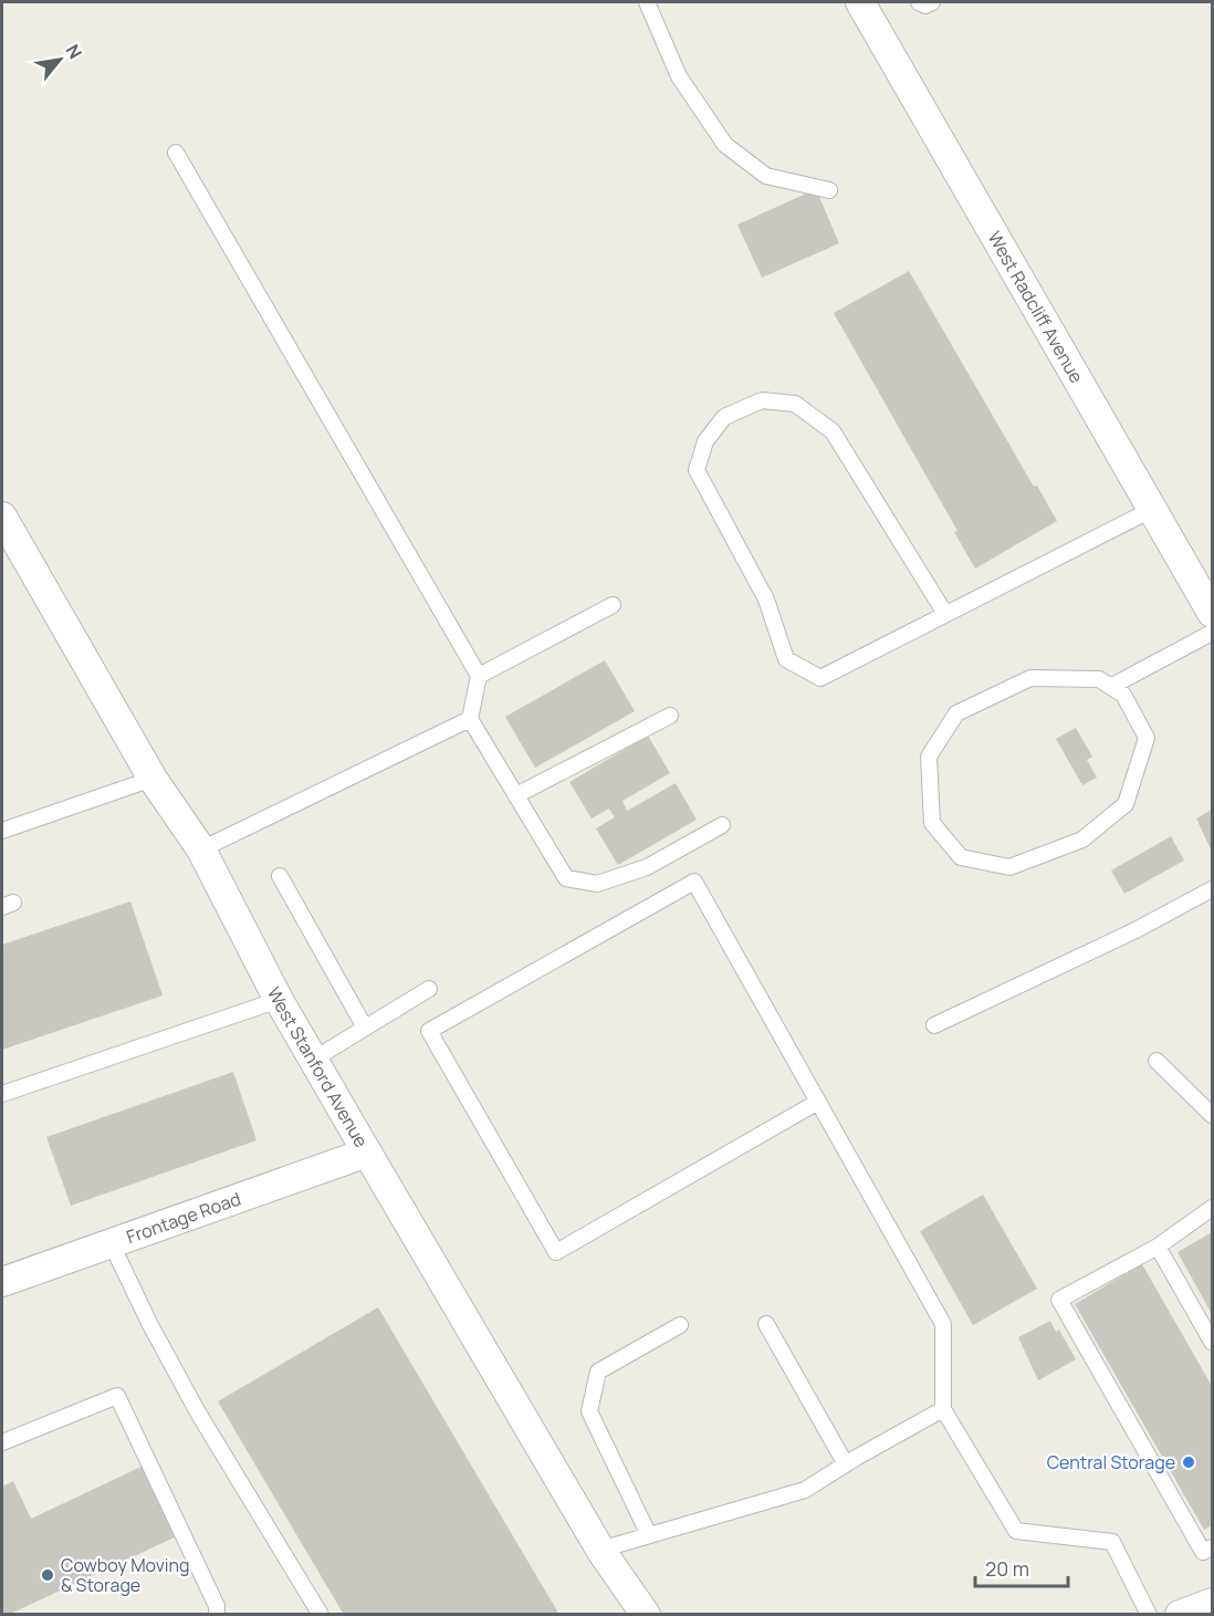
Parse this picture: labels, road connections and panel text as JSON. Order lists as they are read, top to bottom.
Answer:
{
  "streets": {
    "street": ["West Radcliff Avenue", "West Stanford Avenue", "Frontage Road"]
  },
  "crossings": [
    ["West Stanford Avenue", "Frontage Road"]
  ],
  "places": ["Central Storage", "Cowboy Moving & Storage"],
  "scale_bar": "20 m",
  "north": "top right"
}
